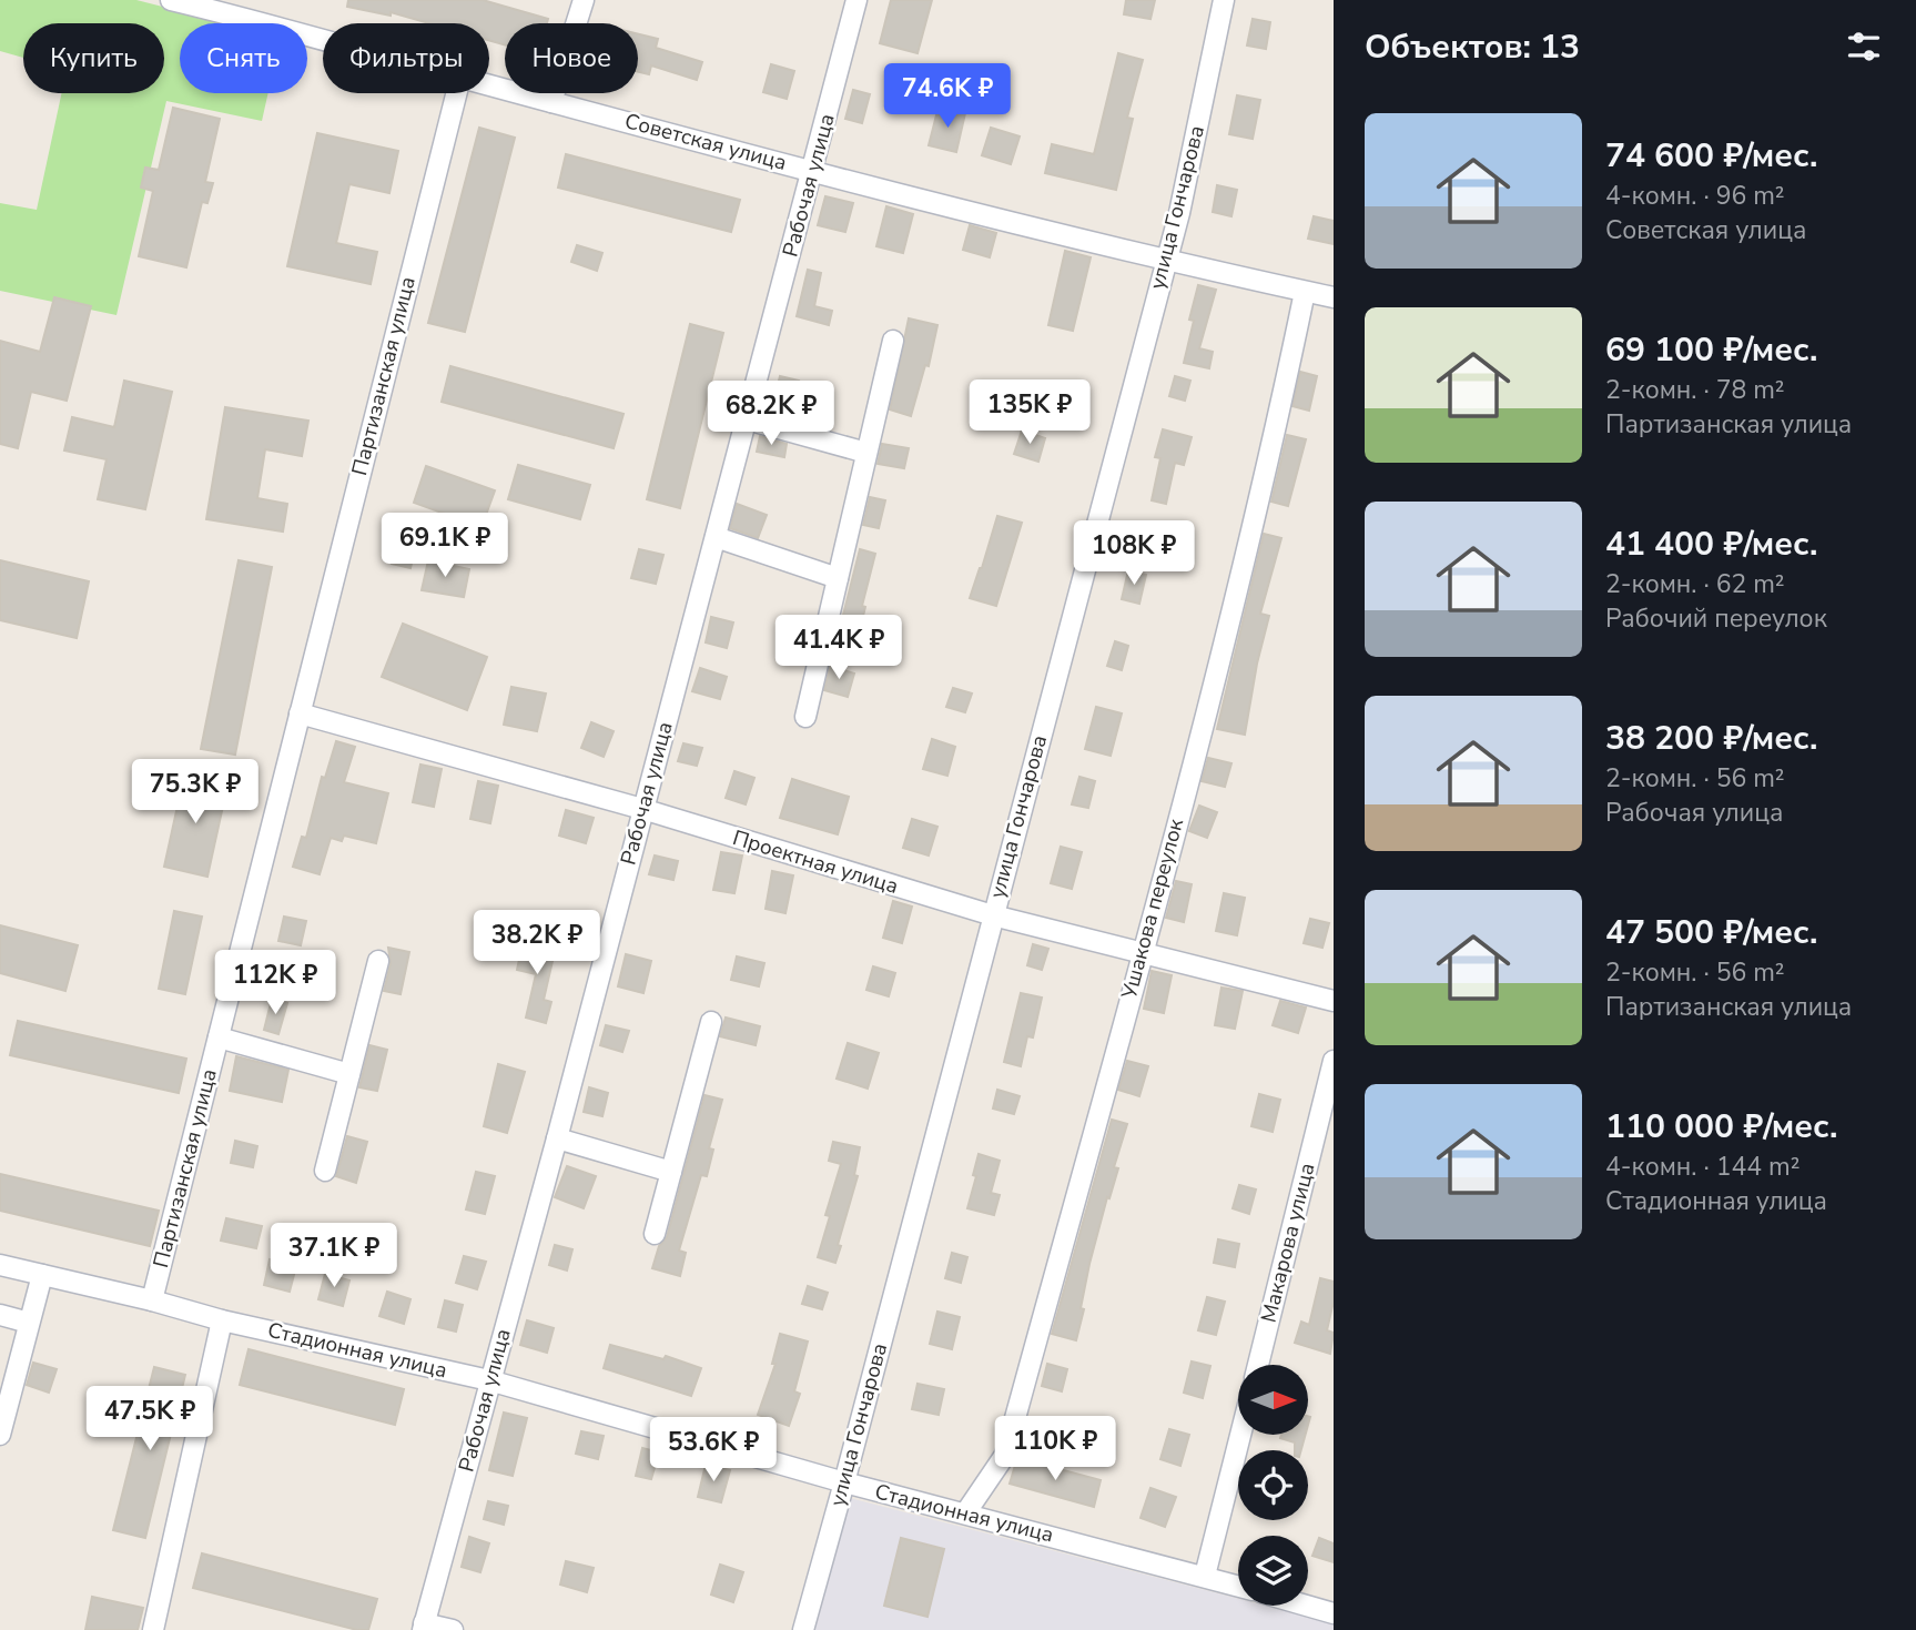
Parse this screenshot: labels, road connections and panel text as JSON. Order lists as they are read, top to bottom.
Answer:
{
  "streets": {
    "street": [
      "Советская улица",
      "Рабочая улица",
      "улица Гончарова",
      "Партизанская улица",
      "Проектная улица",
      "Ушакова переулок",
      "Макарова улица",
      "Стадионная улица"
    ]
  },
  "crossings": [
    ["Советская улица", "Рабочая улица"],
    ["Советская улица", "улица Гончарова"],
    ["Советская улица", "Ушакова переулок"],
    ["Рабочая улица", "Проектная улица"],
    ["Рабочая улица", "Стадионная улица"],
    ["улица Гончарова", "Проектная улица"],
    ["улица Гончарова", "Стадионная улица"],
    ["Партизанская улица", "Проектная улица"],
    ["Партизанская улица", "Стадионная улица"],
    ["Проектная улица", "Ушакова переулок"],
    ["Ушакова переулок", "Стадионная улица"]
  ],
  "north": "right",
  "page": {
    "heading": "Объектов: 13",
    "chip": [
      "Купить",
      "Снять",
      "Фильтры",
      "Новое"
    ],
    "price": [
      "74.6K ₽",
      "135K ₽",
      "68.2K ₽",
      "69.1K ₽",
      "108K ₽",
      "41.4K ₽",
      "75.3K ₽",
      "38.2K ₽",
      "112K ₽",
      "37.1K ₽",
      "47.5K ₽",
      "110K ₽",
      "53.6K ₽"
    ],
    "list": [
      {
        "name": "74 600 ₽/мес.",
        "note": "4-комн. · 96 m² · Советская улица"
      },
      {
        "name": "69 100 ₽/мес.",
        "note": "2-комн. · 78 m² · Партизанская улица"
      },
      {
        "name": "41 400 ₽/мес.",
        "note": "2-комн. · 62 m² · Рабочий переулок"
      },
      {
        "name": "38 200 ₽/мес.",
        "note": "2-комн. · 56 m² · Рабочая улица"
      },
      {
        "name": "47 500 ₽/мес.",
        "note": "2-комн. · 56 m² · Партизанская улица"
      },
      {
        "name": "110 000 ₽/мес.",
        "note": "4-комн. · 144 m² · Стадионная улица"
      }
    ]
  }
}
